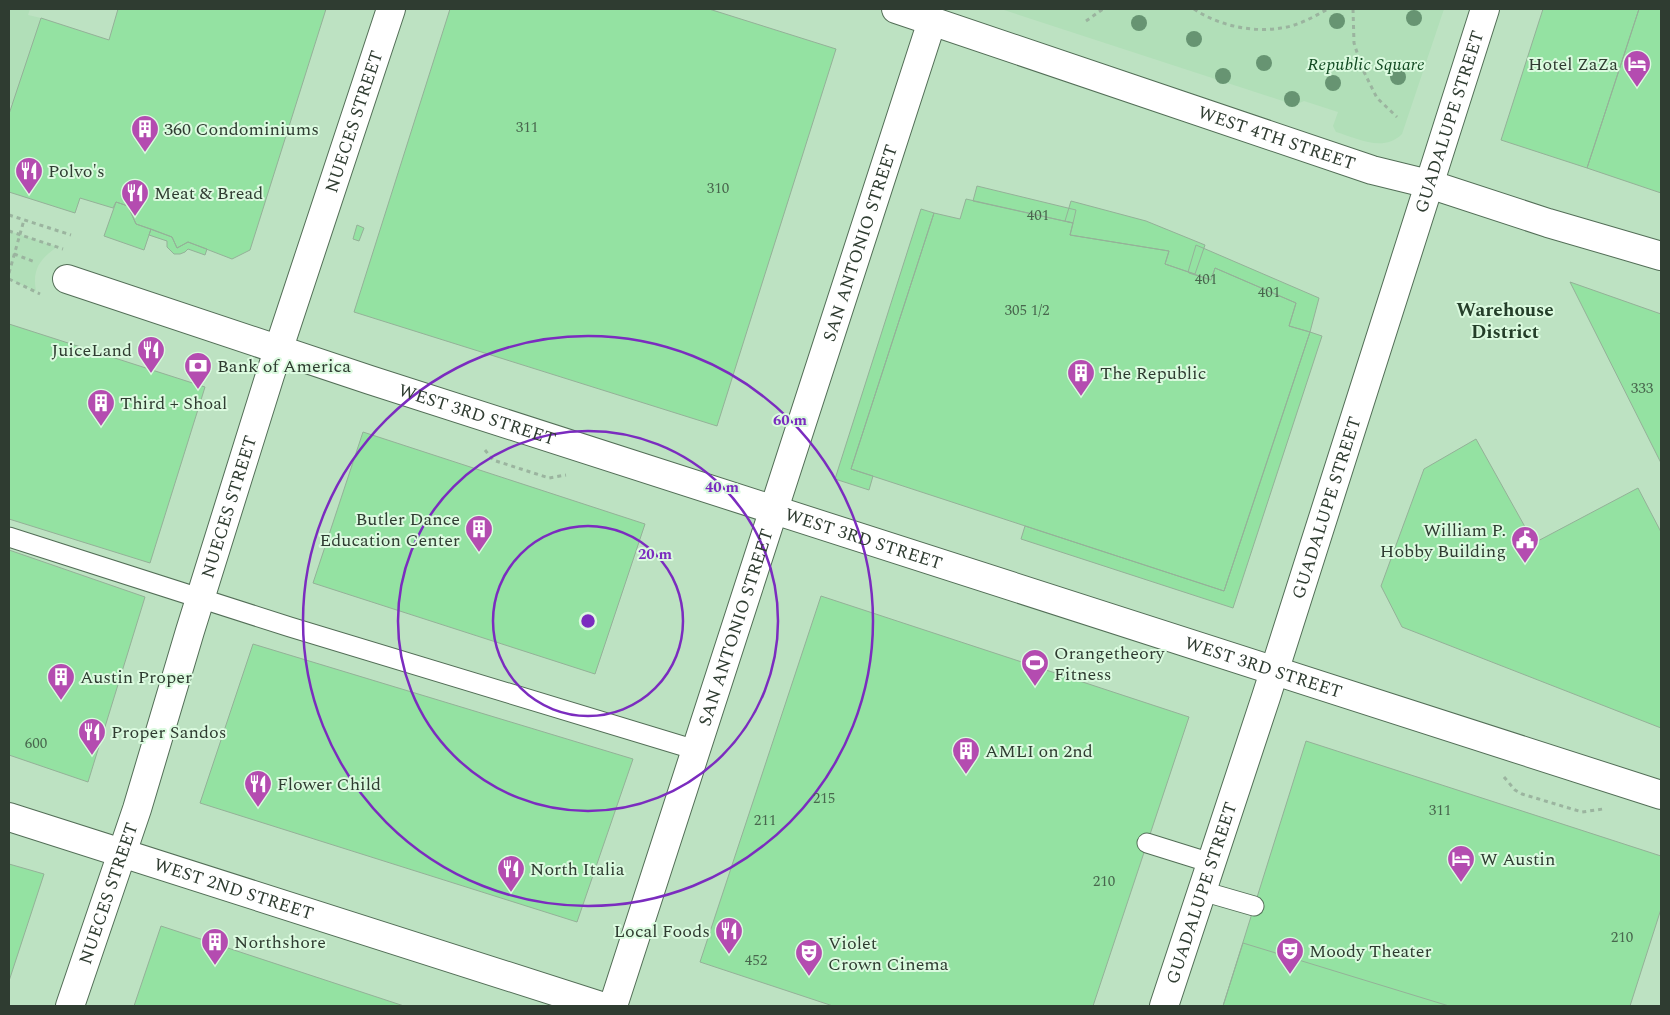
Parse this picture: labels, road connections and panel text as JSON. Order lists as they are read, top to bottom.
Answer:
{
  "streets": {
    "street": [
      "NUECES STREET",
      "GUADALUPE STREET",
      "WEST 4TH STREET",
      "SAN ANTONIO STREET",
      "WEST 3RD STREET",
      "WEST 2ND STREET"
    ]
  },
  "crossings": [
    ["NUECES STREET", "WEST 3RD STREET"],
    ["NUECES STREET", "WEST 2ND STREET"],
    ["GUADALUPE STREET", "WEST 4TH STREET"],
    ["GUADALUPE STREET", "WEST 3RD STREET"],
    ["WEST 4TH STREET", "SAN ANTONIO STREET"],
    ["SAN ANTONIO STREET", "WEST 3RD STREET"]
  ],
  "districts": ["Warehouse District"],
  "parks": ["Republic Square"],
  "places": {
    "hotel": ["Hotel ZaZa", "W Austin"],
    "building": [
      "360 Condominiums",
      "The Republic",
      "Third + Shoal",
      "Butler Dance Education Center",
      "Austin Proper",
      "AMLI on 2nd",
      "Northshore"
    ],
    "restaurant": [
      "Polvo's",
      "Meat & Bread",
      "JuiceLand",
      "Proper Sandos",
      "Flower Child",
      "North Italia",
      "Local Foods"
    ],
    "bank": ["Bank of America"],
    "public building": ["William P. Hobby Building"],
    "sports": ["Orangetheory Fitness"],
    "theatre": ["Moody Theater", "Violet Crown Cinema"]
  },
  "house_numbers": [
    "311",
    "310",
    "401",
    "401",
    "401",
    "305 1/2",
    "333",
    "600",
    "215",
    "311",
    "211",
    "210",
    "210",
    "452"
  ],
  "rings": ["60 m", "40 m", "20 m"]
}
